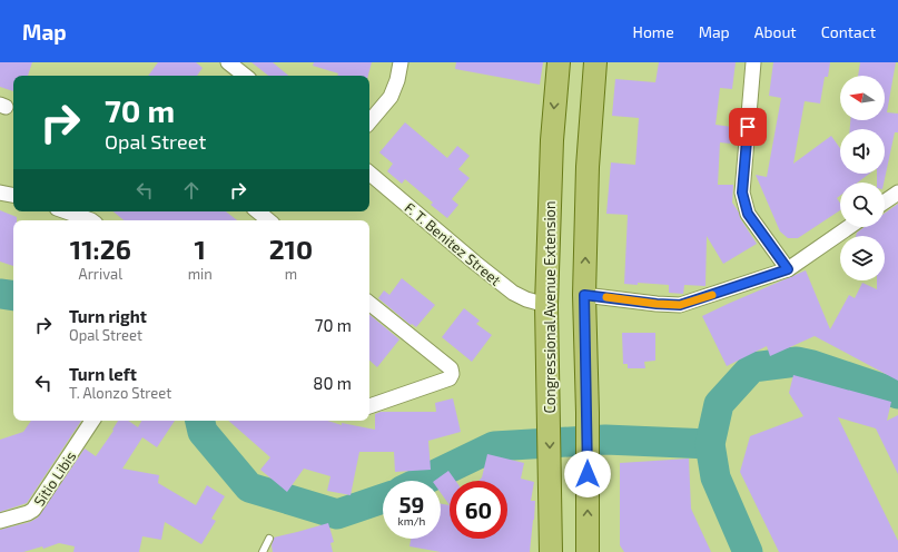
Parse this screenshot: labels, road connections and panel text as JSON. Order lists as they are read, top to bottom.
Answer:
{
  "streets": {
    "main road": ["Congressional Avenue Extension"],
    "street": ["F. T. Benitez Street", "Sitio Libis"]
  },
  "crossings": [
    ["F. T. Benitez Street", "Congressional Avenue Extension"]
  ],
  "north": "left",
  "page": {
    "header": "Map",
    "nav": [
      "Home",
      "Map",
      "About",
      "Contact"
    ],
    "turn": ["70 m", "Opal Street"],
    "eta": [
      "11:26",
      "Arrival",
      "1",
      "min",
      "210",
      "m"
    ],
    "list": [
      {
        "name": "Turn right",
        "note": "Opal Street",
        "value": "70 m"
      },
      {
        "name": "Turn left",
        "note": "T. Alonzo Street",
        "value": "80 m"
      }
    ],
    "speed": "59 km/h",
    "limit": "60"
  }
}
